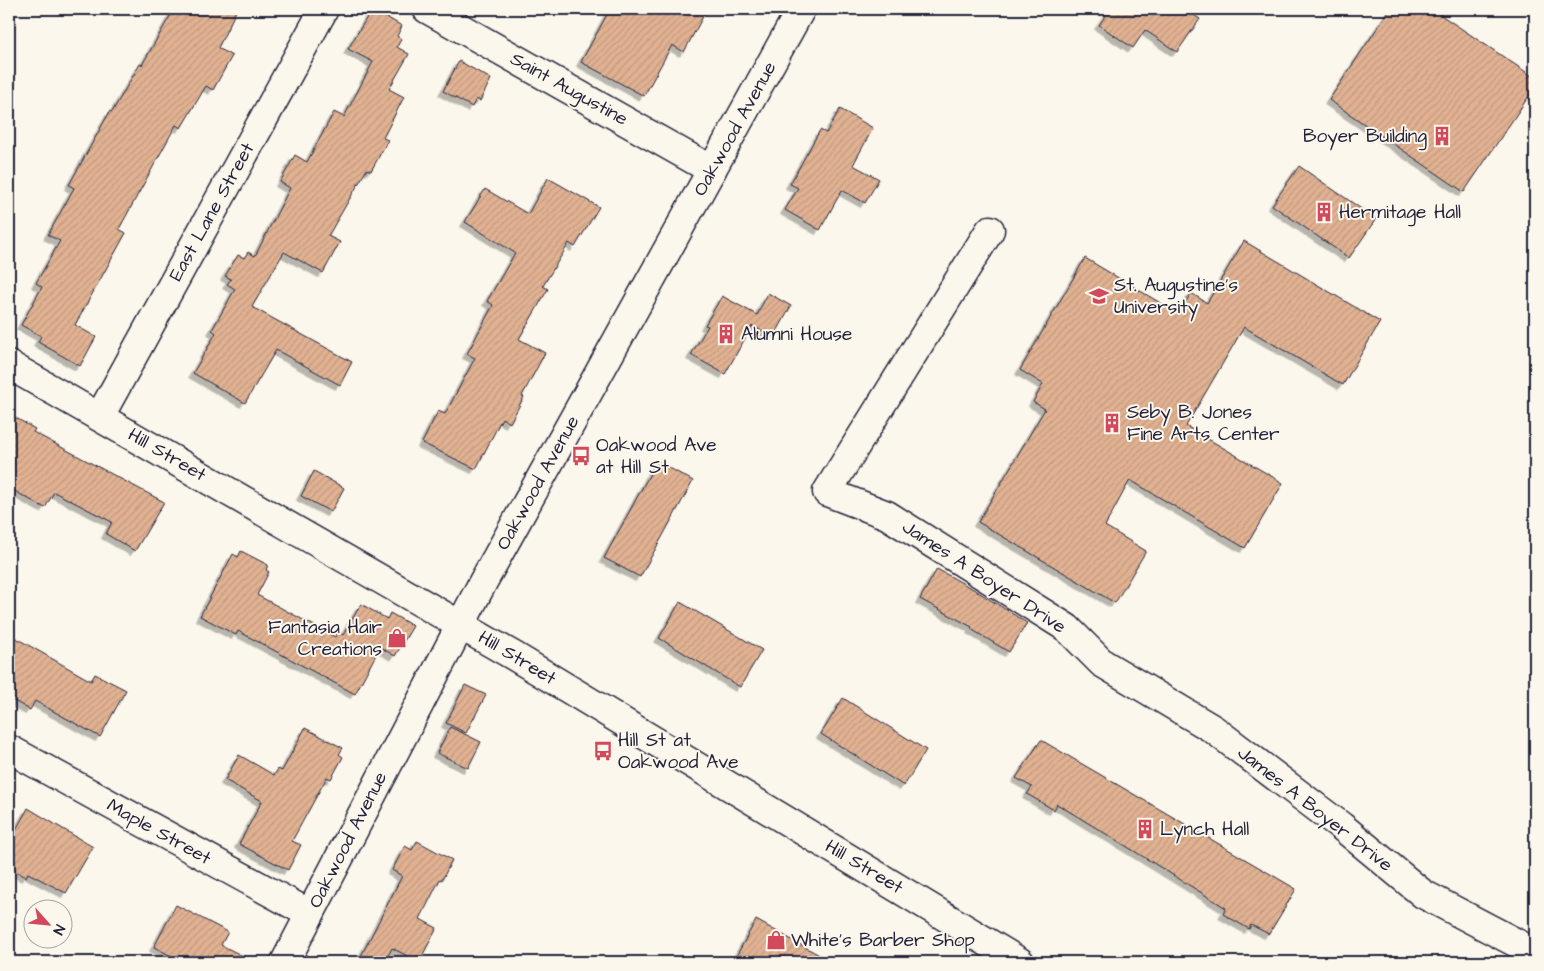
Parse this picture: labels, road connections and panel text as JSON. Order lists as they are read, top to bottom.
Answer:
{
  "streets": {
    "street": [
      "Saint Augustine",
      "Oakwood Avenue",
      "East Lane Street",
      "Hill Street",
      "James A Boyer Drive",
      "Maple Street"
    ]
  },
  "crossings": [
    ["Saint Augustine", "Oakwood Avenue"],
    ["Oakwood Avenue", "Hill Street"],
    ["Oakwood Avenue", "Maple Street"],
    ["East Lane Street", "Hill Street"]
  ],
  "places": {
    "building": [
      "Boyer Building",
      "Hermitage Hall",
      "Alumni House",
      "Seby B. Jones Fine Arts Center",
      "Lynch Hall"
    ],
    "school or university": ["St. Augustine's University"],
    "bus stop": ["Oakwood Ave at Hill St", "Hill St at Oakwood Ave"],
    "shop": ["Fantasia Hair Creations", "White's Barber Shop"]
  },
  "north": "bottom right"
}
